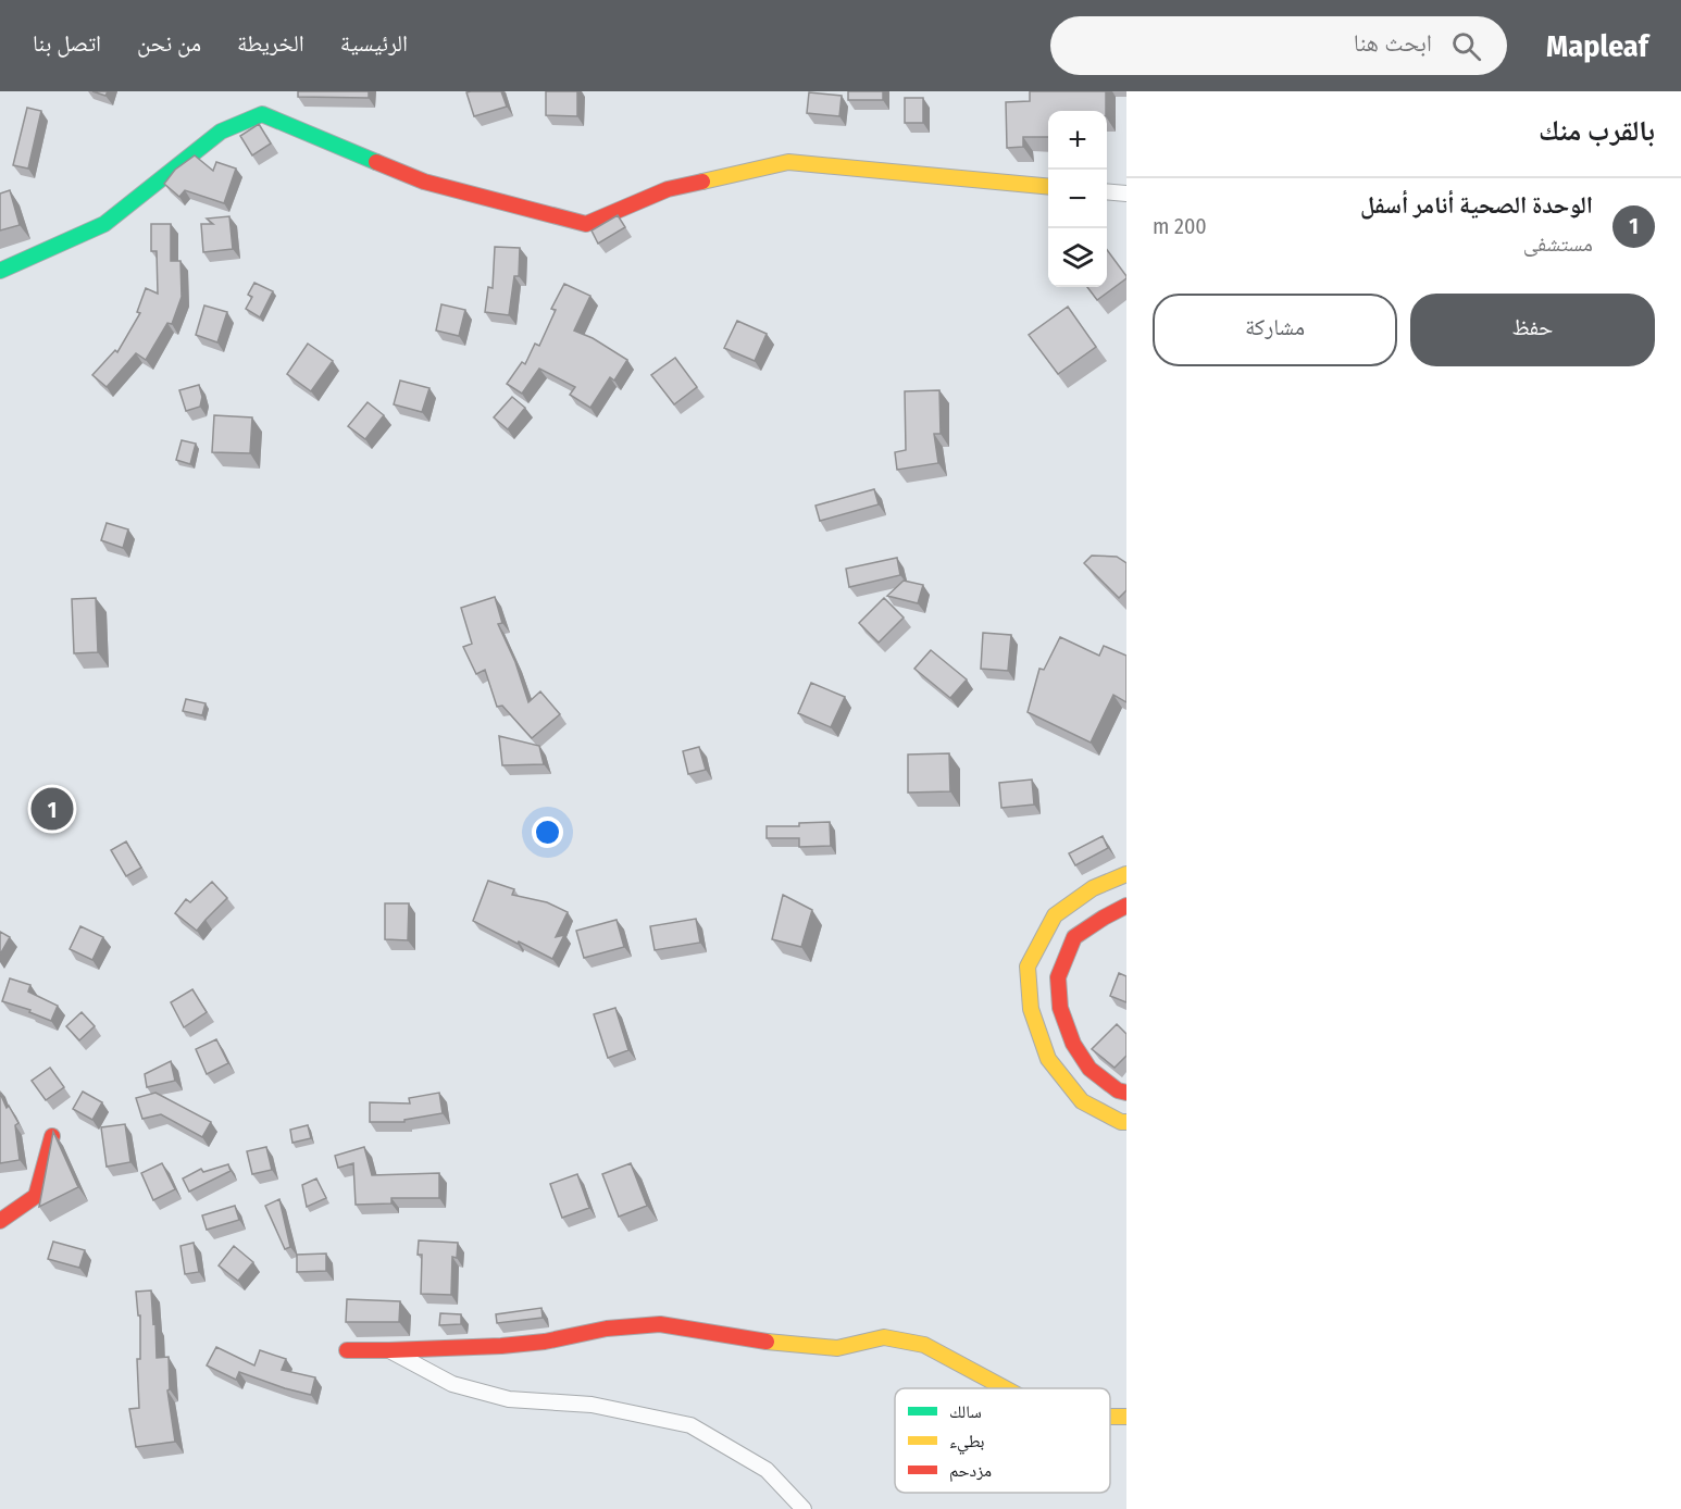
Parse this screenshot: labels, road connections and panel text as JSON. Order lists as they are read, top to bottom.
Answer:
{
  "legend": ["سالك", "بطيء", "مزدحم"],
  "page": {
    "header": "Mapleaf",
    "search": "ابحث هنا",
    "nav": [
      "الرئيسية",
      "الخريطة",
      "من نحن",
      "اتصل بنا"
    ],
    "heading": "بالقرب منك",
    "map_buttons": ["+", "−"],
    "list": [
      {
        "mark": "1",
        "name": "الوحدة الصحية أنامر أسفل",
        "note": "مستشفى",
        "value": "200 m"
      }
    ],
    "buttons": ["حفظ", "مشاركة"],
    "pins": "1"
  }
}
